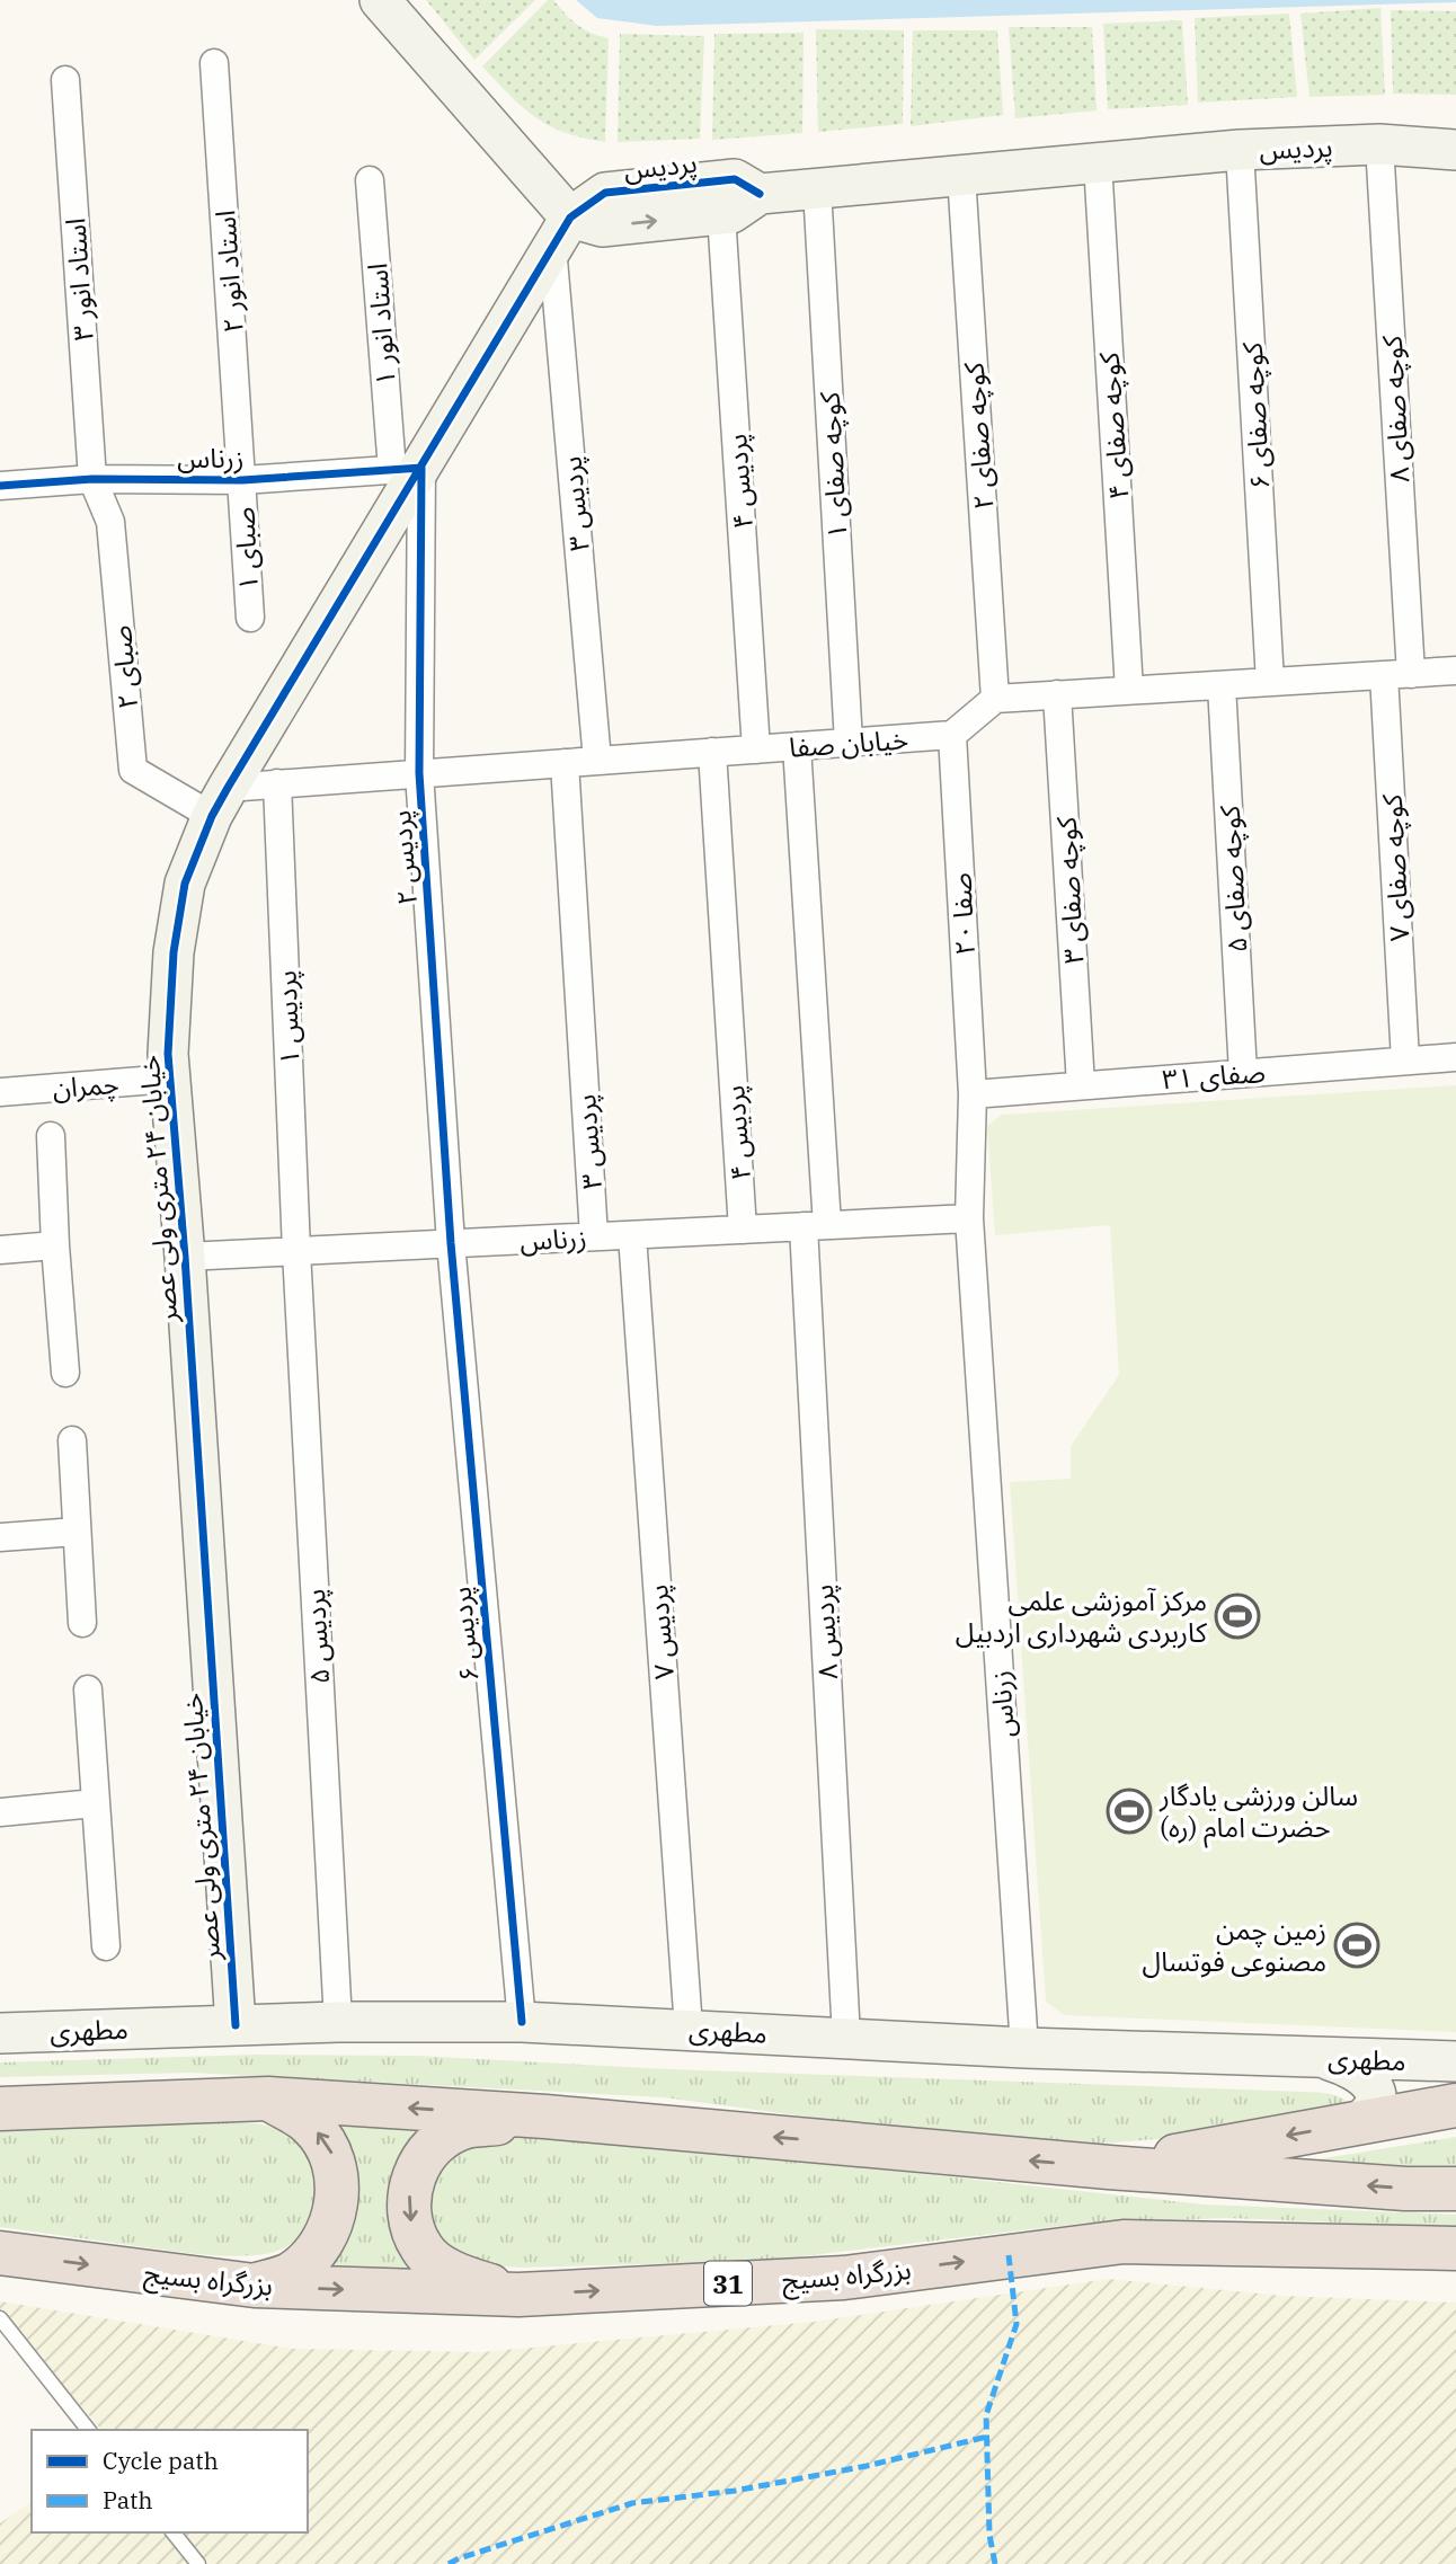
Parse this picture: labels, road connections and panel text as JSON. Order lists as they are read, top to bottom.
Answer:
{
  "streets": {
    "highway": ["بزرگراه بسیج", "31"],
    "street": [
      "پردیس",
      "استاد انور ۲",
      "استاد انور ۳",
      "استاد انور ۱",
      "کوچه صفای ۸",
      "کوچه صفای ۶",
      "کوچه صفای ۴",
      "کوچه صفای ۲",
      "زرناس",
      "کوچه صفای ۱",
      "پردیس ۴",
      "پردیس ۳",
      "صبای ۱",
      "صبای ۲",
      "خیابان صفا",
      "پردیس ۲",
      "کوچه صفای ۷",
      "کوچه صفای ۵",
      "کوچه صفای ۳",
      "صفا ۲۰",
      "پردیس ۱",
      "صفای ۳۱",
      "چمران",
      "خیابان ۲۴ متری ولی عصر",
      "پردیس ۷",
      "پردیس ۸",
      "پردیس ۶",
      "پردیس ۵",
      "مطهری"
    ]
  },
  "crossings": [
    ["پردیس", "کوچه صفای ۸"],
    ["پردیس", "کوچه صفای ۶"],
    ["پردیس", "کوچه صفای ۴"],
    ["پردیس", "کوچه صفای ۲"],
    ["پردیس", "کوچه صفای ۱"],
    ["پردیس", "پردیس ۴"],
    ["پردیس", "پردیس ۳"],
    ["پردیس", "خیابان ۲۴ متری ولی عصر"],
    ["استاد انور ۲", "زرناس"],
    ["استاد انور ۲", "صبای ۱"],
    ["استاد انور ۳", "زرناس"],
    ["استاد انور ۳", "صبای ۲"],
    ["استاد انور ۱", "زرناس"],
    ["استاد انور ۱", "پردیس ۲"],
    ["استاد انور ۱", "خیابان ۲۴ متری ولی عصر"],
    ["کوچه صفای ۸", "کوچه صفای ۷"],
    ["زرناس", "پردیس ۴"],
    ["زرناس", "پردیس ۳"],
    ["زرناس", "صبای ۱"],
    ["زرناس", "صبای ۲"],
    ["زرناس", "پردیس ۲"],
    ["زرناس", "صفا ۲۰"],
    ["زرناس", "پردیس ۱"],
    ["زرناس", "صفای ۳۱"],
    ["زرناس", "خیابان ۲۴ متری ولی عصر"],
    ["زرناس", "پردیس ۷"],
    ["زرناس", "پردیس ۸"],
    ["زرناس", "پردیس ۶"],
    ["زرناس", "پردیس ۵"],
    ["زرناس", "مطهری"],
    ["کوچه صفای ۱", "خیابان صفا"],
    ["پردیس ۴", "خیابان صفا"],
    ["پردیس ۳", "خیابان صفا"],
    ["پردیس ۳", "خیابان ۲۴ متری ولی عصر"],
    ["صبای ۲", "خیابان صفا"],
    ["صبای ۲", "خیابان ۲۴ متری ولی عصر"],
    ["خیابان صفا", "پردیس ۲"],
    ["خیابان صفا", "صفا ۲۰"],
    ["خیابان صفا", "پردیس ۱"],
    ["خیابان صفا", "خیابان ۲۴ متری ولی عصر"],
    ["خیابان صفا", "پردیس ۸"],
    ["پردیس ۲", "خیابان ۲۴ متری ولی عصر"],
    ["پردیس ۲", "پردیس ۶"],
    ["کوچه صفای ۷", "صفای ۳۱"],
    ["کوچه صفای ۵", "صفای ۳۱"],
    ["کوچه صفای ۳", "صفای ۳۱"],
    ["صفا ۲۰", "صفای ۳۱"],
    ["پردیس ۱", "پردیس ۵"],
    ["چمران", "خیابان ۲۴ متری ولی عصر"],
    ["خیابان ۲۴ متری ولی عصر", "مطهری"],
    ["پردیس ۷", "مطهری"],
    ["پردیس ۸", "مطهری"],
    ["پردیس ۶", "مطهری"],
    ["پردیس ۵", "مطهری"]
  ],
  "places": {
    "sports": ["مرکز آموزشی علمی کاربردی شهرداری اردبیل", "سالن ورزشی یادگار حضرت امام (ره)", "زمین چمن مصنوعی فوتسال"]
  },
  "legend": ["Cycle path", "Path"]
}
